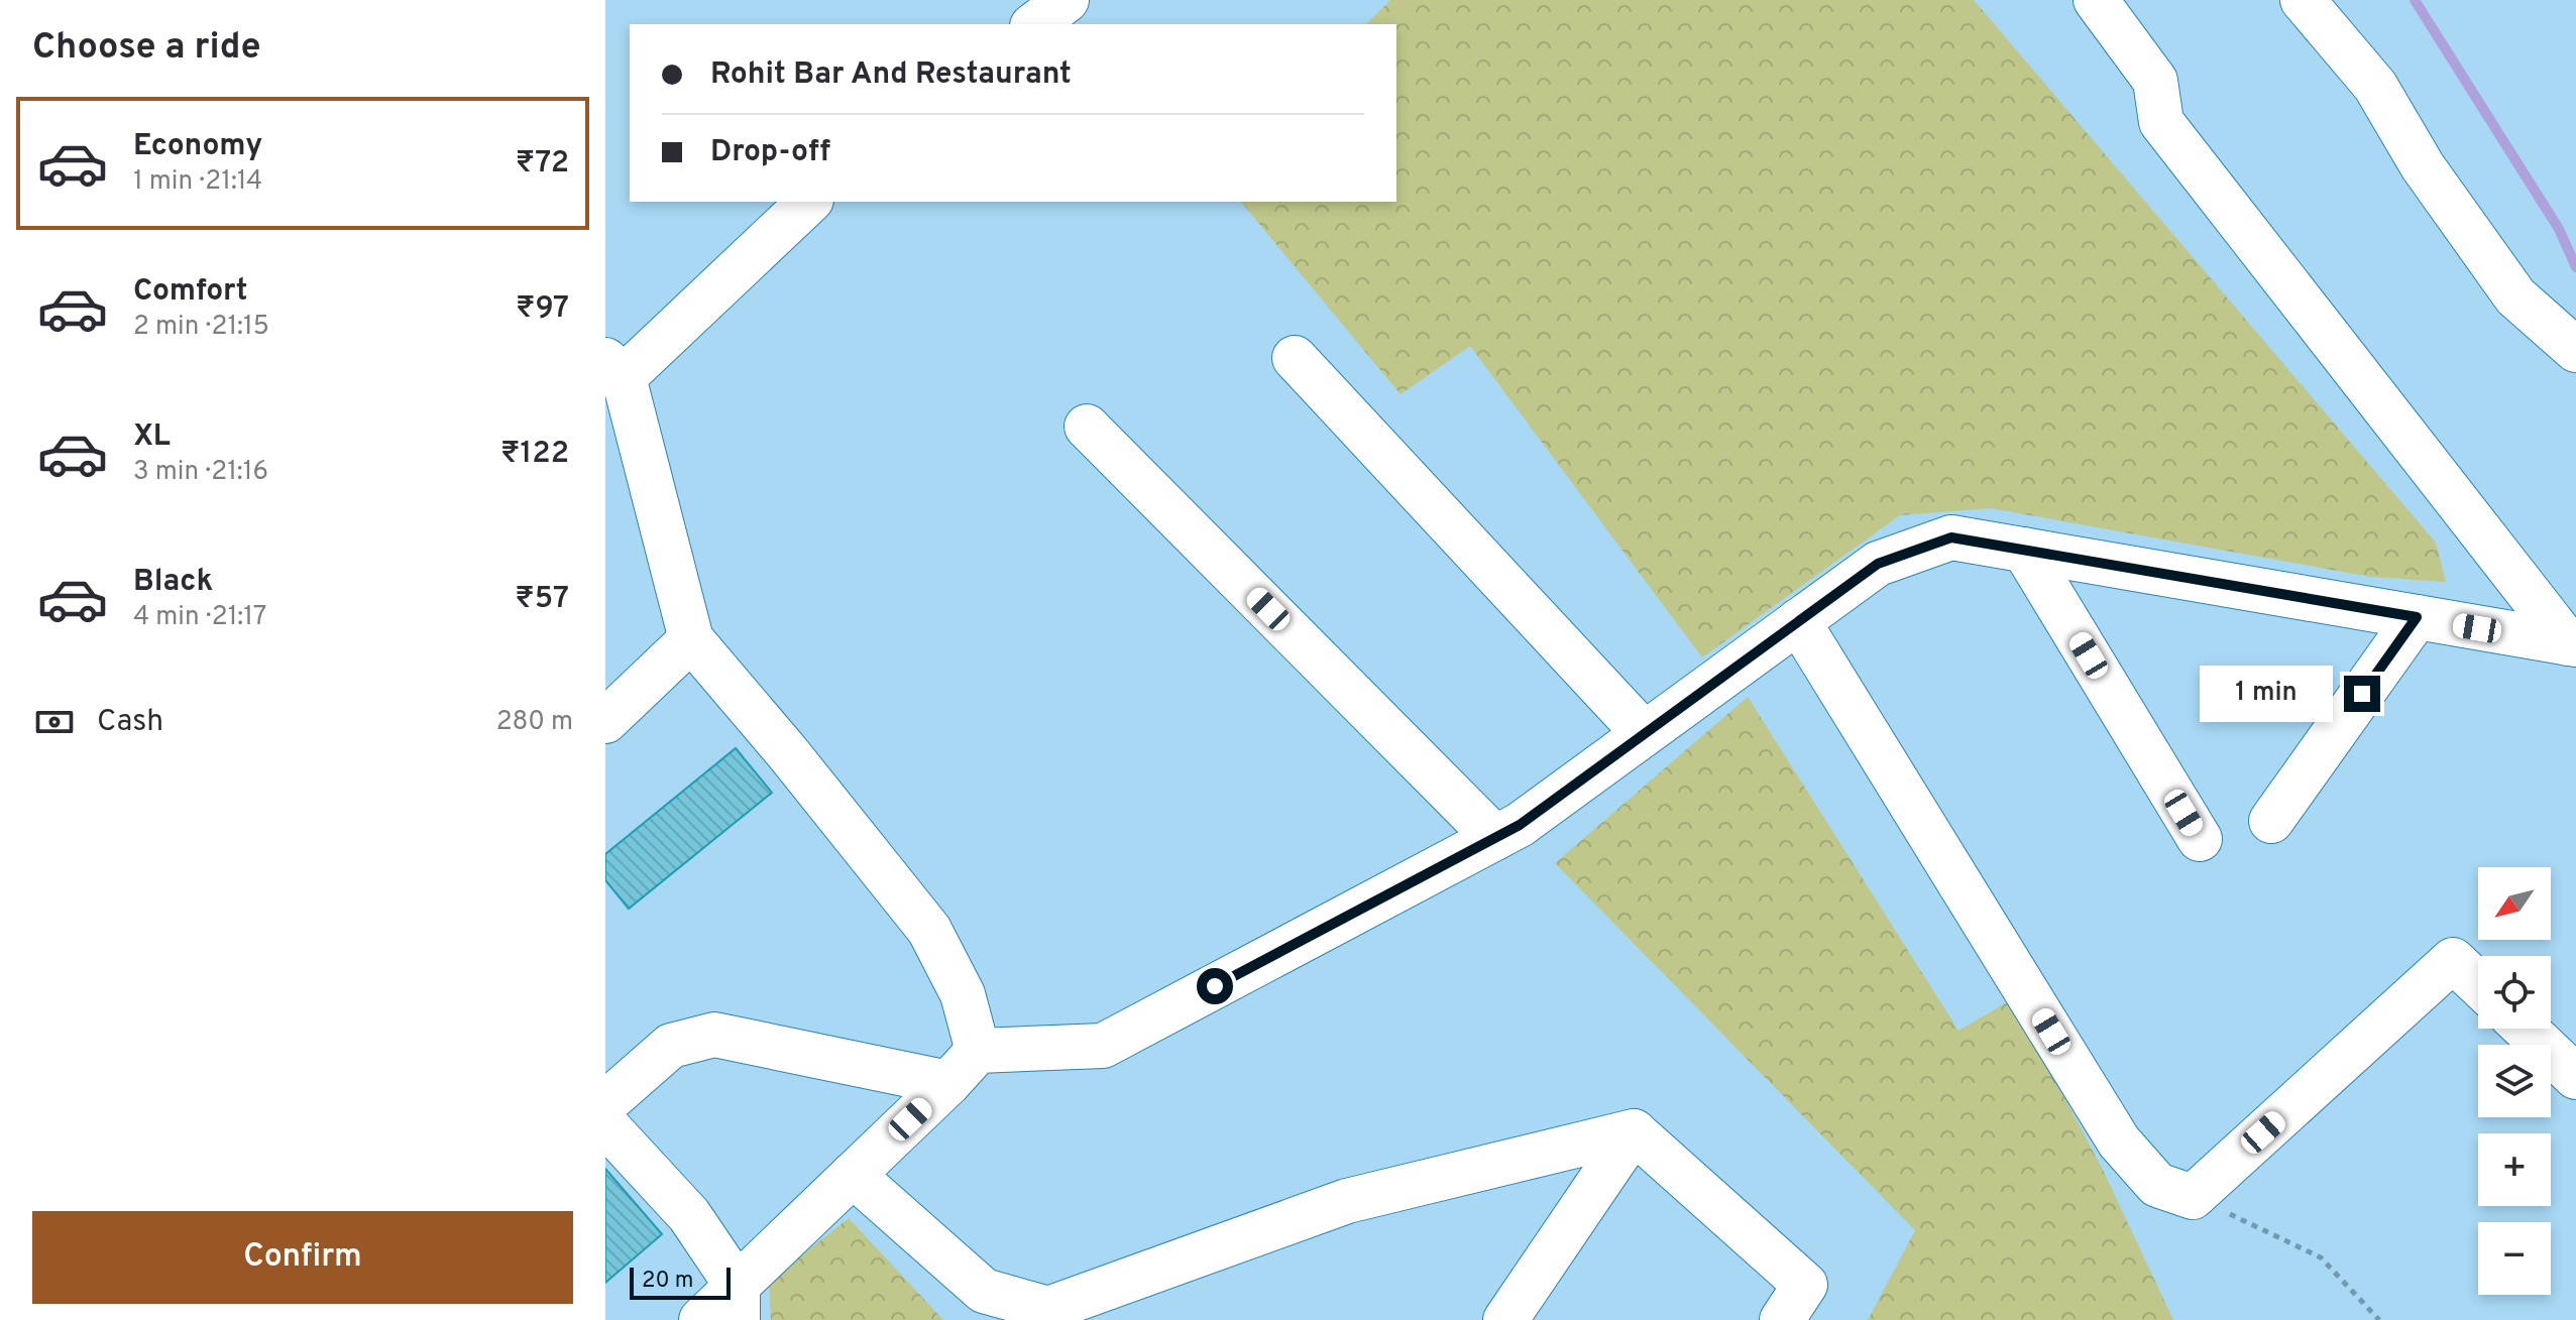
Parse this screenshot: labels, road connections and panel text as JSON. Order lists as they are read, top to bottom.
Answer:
{
  "scale_bar": "20 m",
  "north": "bottom left",
  "page": {
    "heading": "Choose a ride",
    "banner": ["Rohit Bar And Restaurant", "Drop-off"],
    "list": [
      {
        "name": "Economy",
        "note": "1 min · 21:14",
        "value": "₹72"
      },
      {
        "name": "Comfort",
        "note": "2 min · 21:15",
        "value": "₹97"
      },
      {
        "name": "XL",
        "note": "3 min · 21:16",
        "value": "₹122"
      },
      {
        "name": "Black",
        "note": "4 min · 21:17",
        "value": "₹57"
      }
    ],
    "bubble": "1 min",
    "pay": ["Cash", "280 m"],
    "map_buttons": ["+", "−"],
    "buttons": "Confirm",
    "scale": "20 m"
  }
}
